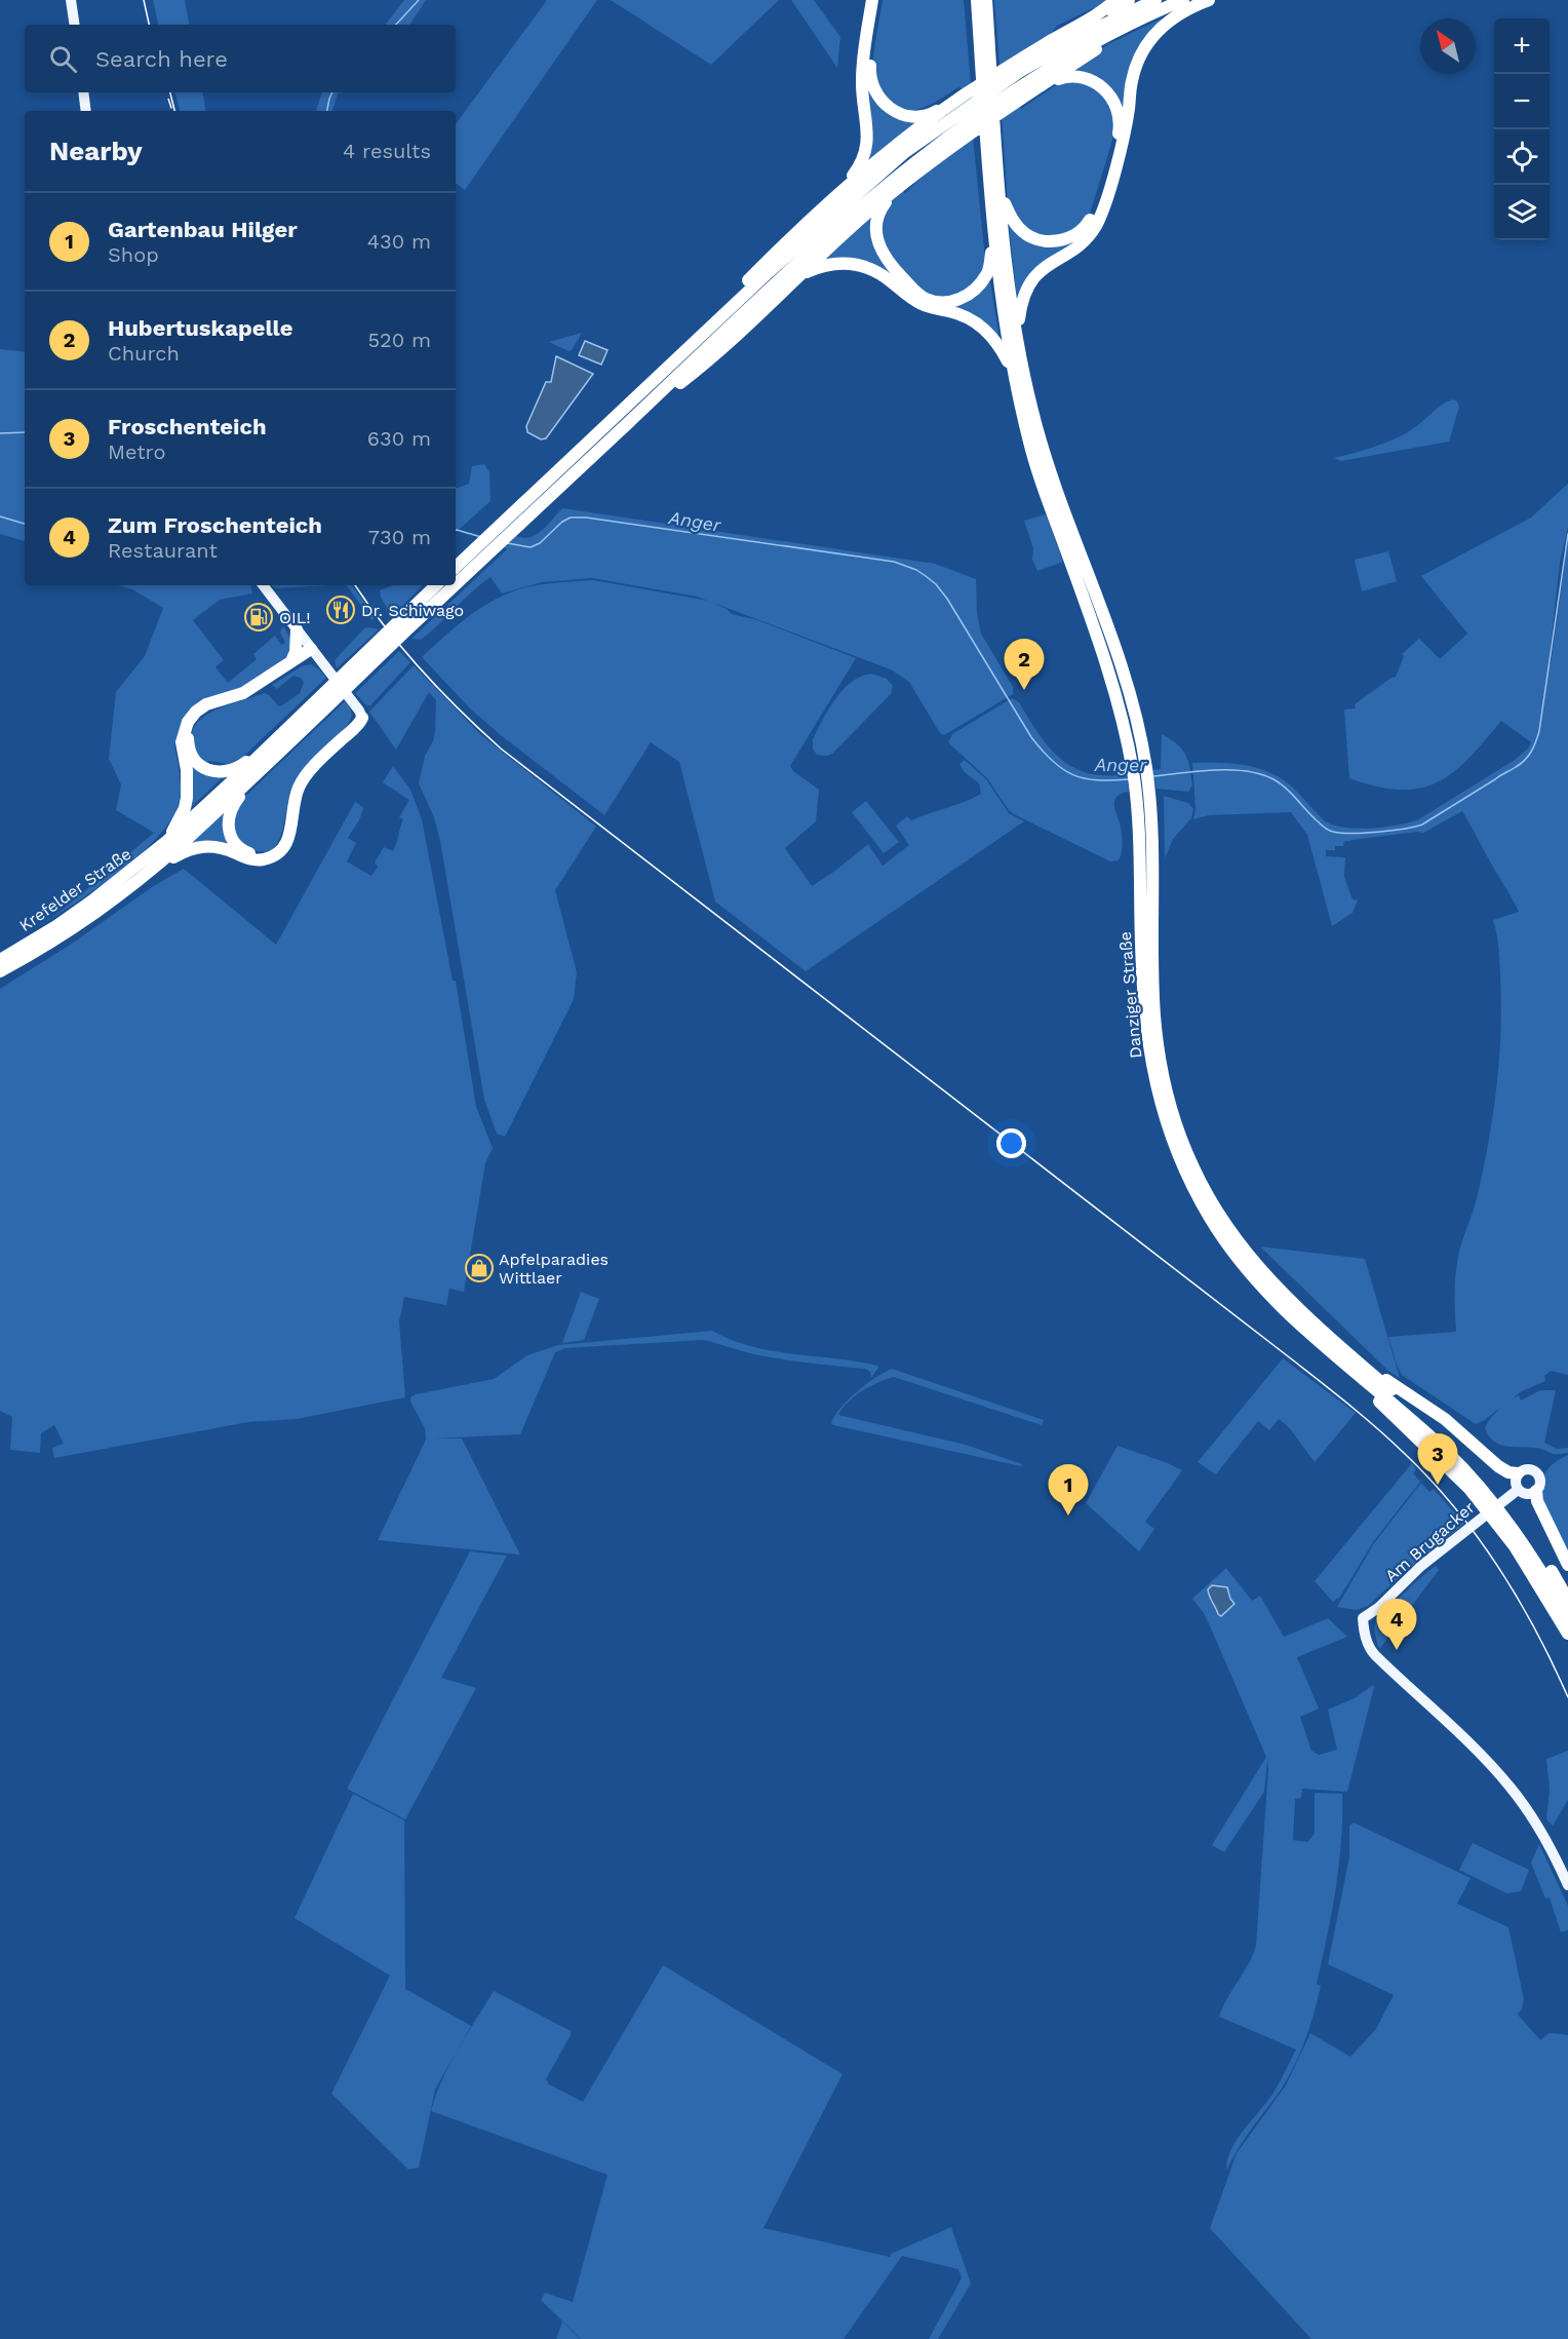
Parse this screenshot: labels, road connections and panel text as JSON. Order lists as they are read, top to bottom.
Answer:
{
  "streets": {
    "highway": ["Krefelder Straße", "Danziger Straße"],
    "main road": ["Am Brugacker"]
  },
  "water": ["Anger"],
  "places": {
    "restaurant": ["Dr. Schiwago"],
    "fuel station": ["OIL!"],
    "shop": ["Apfelparadies Wittlaer"]
  },
  "north": "top left",
  "page": {
    "map_buttons": ["+", "−"],
    "search": "Search here",
    "heading": ["Nearby", "4 results"],
    "list": [
      {
        "mark": "1",
        "name": "Gartenbau Hilger",
        "note": "Shop",
        "value": "430 m"
      },
      {
        "mark": "2",
        "name": "Hubertuskapelle",
        "note": "Church",
        "value": "520 m"
      },
      {
        "mark": "3",
        "name": "Froschenteich",
        "note": "Metro",
        "value": "630 m"
      },
      {
        "mark": "4",
        "name": "Zum Froschenteich",
        "note": "Restaurant",
        "value": "730 m"
      }
    ],
    "pins": [
      "2",
      "3",
      "1",
      "4"
    ]
  }
}
